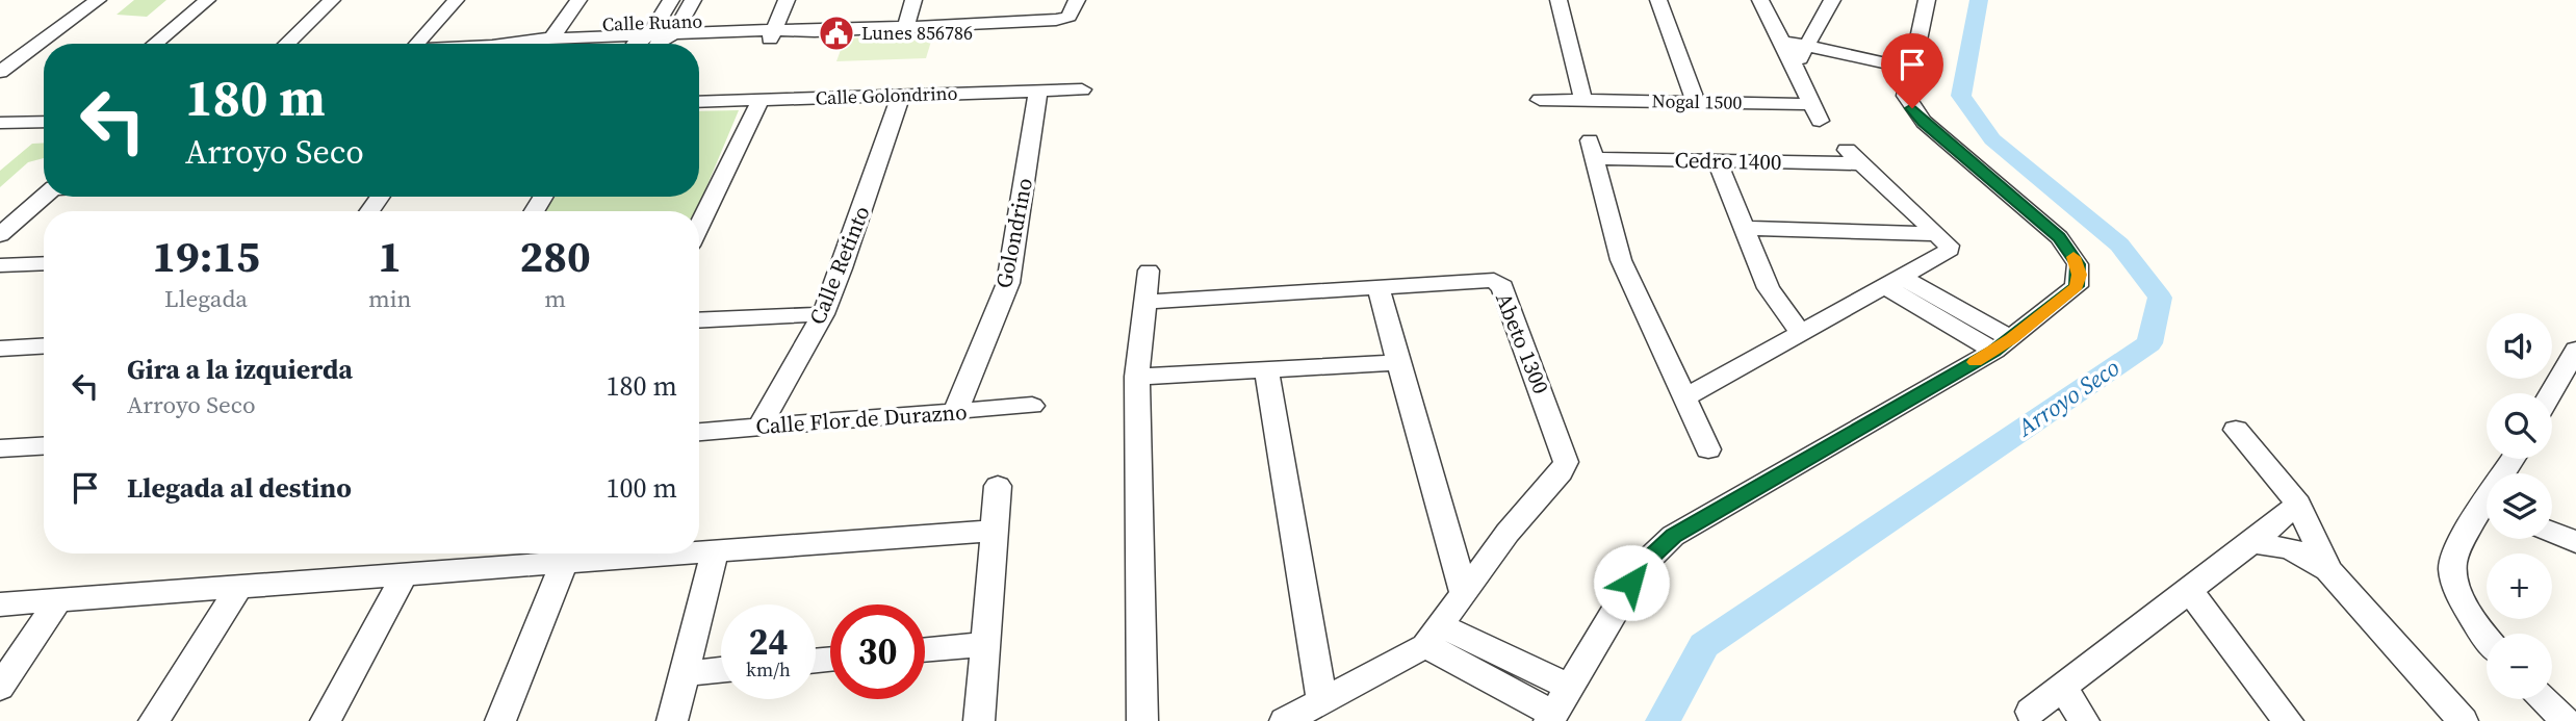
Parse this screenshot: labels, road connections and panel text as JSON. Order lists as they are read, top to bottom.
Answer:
{
  "streets": {
    "street": [
      "Calle Ruano",
      "Calle Golondrino",
      "Nogal 1500",
      "Cedro 1400",
      "Golondrino",
      "Calle Retinto",
      "Abeto 1300",
      "Calle Flor de Durazno"
    ]
  },
  "crossings": [
    ["Calle Golondrino", "Golondrino"],
    ["Calle Golondrino", "Calle Retinto"],
    ["Golondrino", "Calle Flor de Durazno"],
    ["Calle Retinto", "Calle Flor de Durazno"]
  ],
  "water": ["Arroyo Seco"],
  "places": {
    "public building": ["Lunes 856786"]
  },
  "page": {
    "turn": ["180 m", "Arroyo Seco"],
    "eta": [
      "19:15",
      "Llegada",
      "1",
      "min",
      "280",
      "m"
    ],
    "map_buttons": ["+", "−"],
    "list": [
      {
        "name": "Gira a la izquierda",
        "note": "Arroyo Seco",
        "value": "180 m"
      },
      {
        "name": "Llegada al destino",
        "value": "100 m"
      }
    ],
    "speed": "24 km/h",
    "limit": "30"
  }
}
